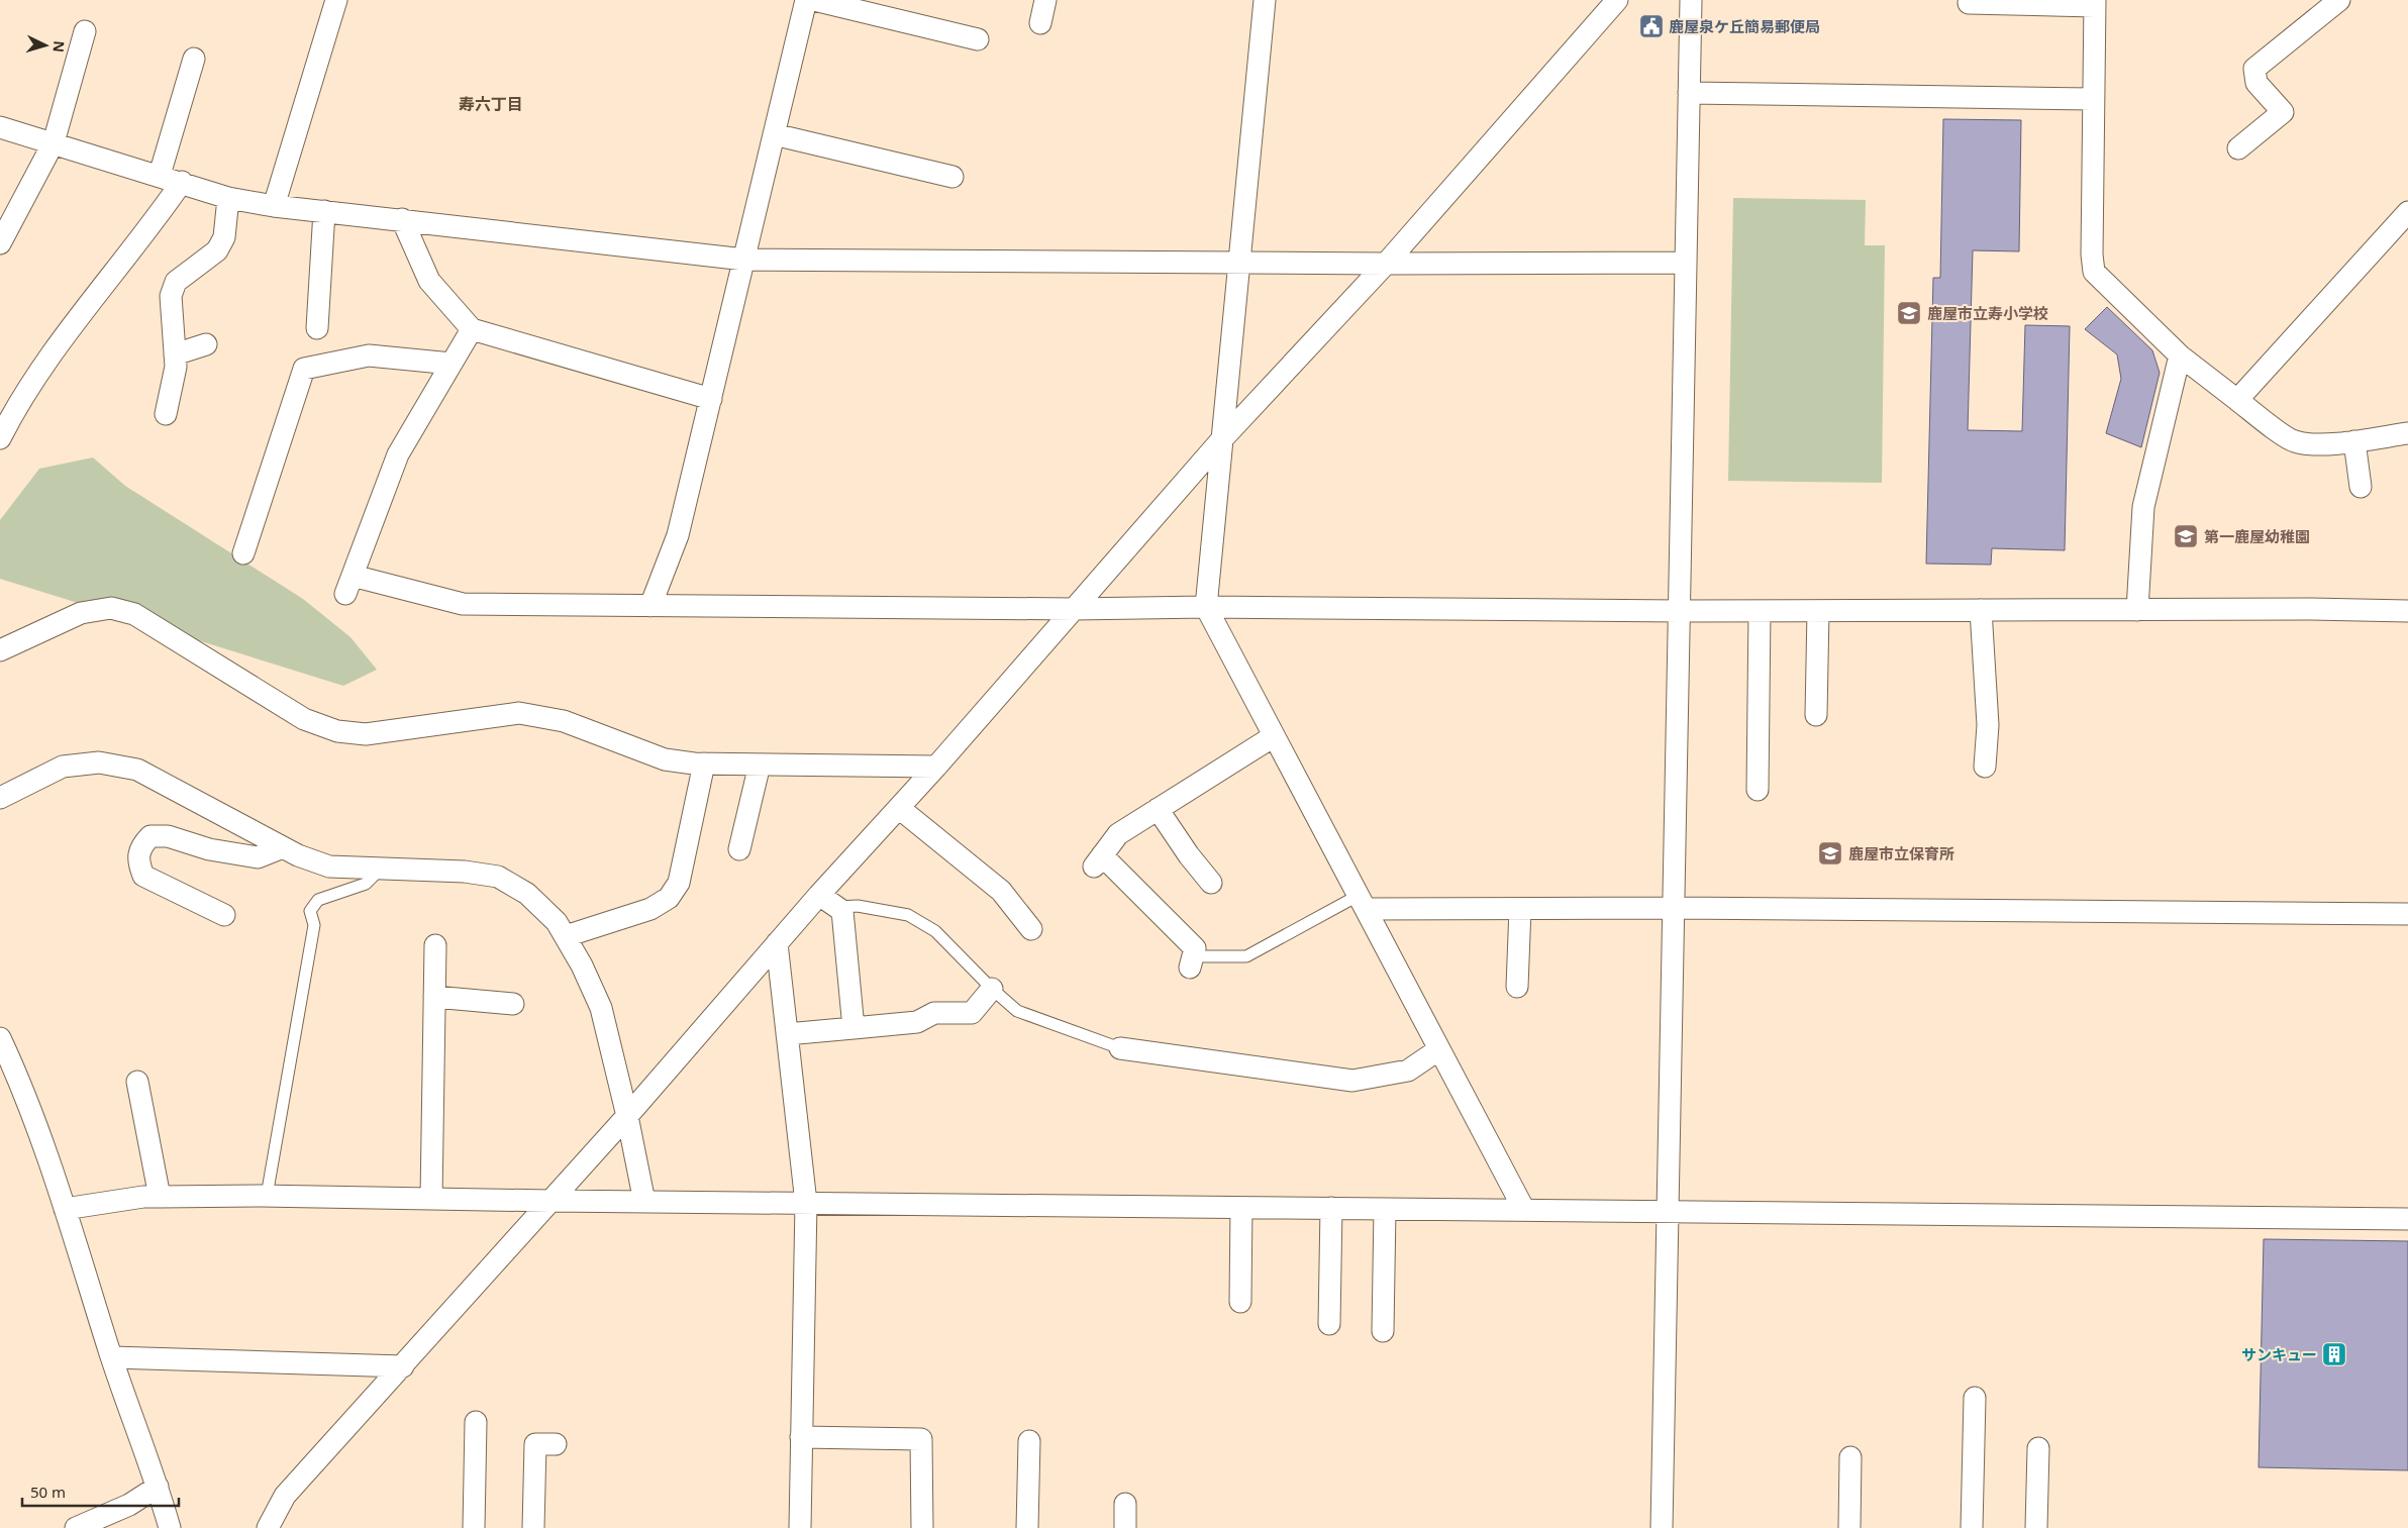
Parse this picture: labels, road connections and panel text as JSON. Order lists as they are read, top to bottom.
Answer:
{
  "districts": ["寿六丁目"],
  "places": {
    "public building": ["鹿屋泉ケ丘簡易郵便局"],
    "school or university": ["鹿屋市立寿小学校", "第一鹿屋幼稚園", "鹿屋市立保育所"],
    "building": ["サンキュー"]
  },
  "scale_bar": "50 m",
  "north": "right"
}
